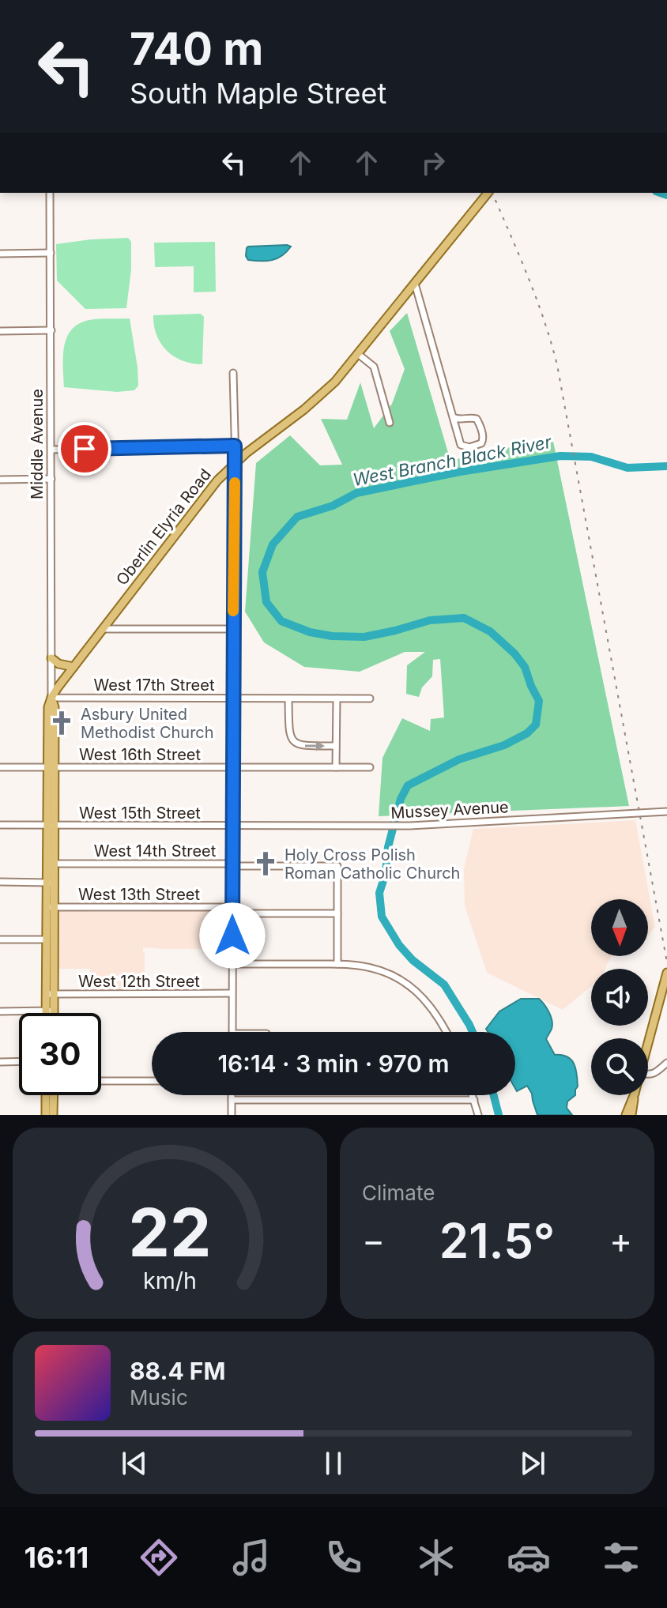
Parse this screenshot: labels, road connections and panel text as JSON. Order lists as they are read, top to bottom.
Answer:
{
  "streets": {
    "main road": ["Middle Avenue", "Oberlin Elyria Road"],
    "street": [
      "West 17th Street",
      "West 16th Street",
      "Mussey Avenue",
      "West 15th Street",
      "West 14th Street",
      "West 13th Street",
      "West 12th Street"
    ]
  },
  "crossings": [
    ["Middle Avenue", "Oberlin Elyria Road"],
    ["Middle Avenue", "West 17th Street"],
    ["Middle Avenue", "West 16th Street"],
    ["Middle Avenue", "West 15th Street"],
    ["Middle Avenue", "West 14th Street"],
    ["Middle Avenue", "West 13th Street"],
    ["Middle Avenue", "West 12th Street"],
    ["Oberlin Elyria Road", "West 17th Street"],
    ["Mussey Avenue", "West 15th Street"],
    ["West 14th Street", "West 13th Street"]
  ],
  "water": ["West Branch Black River"],
  "places": {
    "church": ["Asbury United Methodist Church", "Holy Cross Polish Roman Catholic Church"]
  },
  "north": "bottom",
  "page": {
    "turn": ["740 m", "South Maple Street"],
    "limit": "30",
    "trip": "16:14 · 3 min · 970 m",
    "tile": "Climate",
    "heat": ["−", "21.5°", "+"],
    "song": ["88.4 FM", "Music"],
    "tabs": "16:11",
    "gauge": ["22", "km/h"]
  }
}
